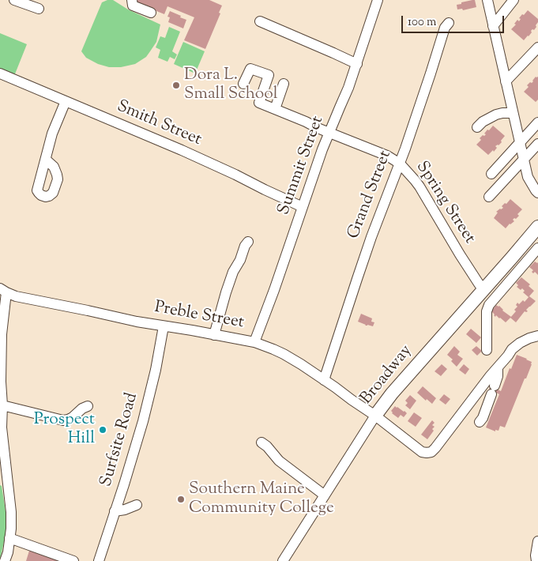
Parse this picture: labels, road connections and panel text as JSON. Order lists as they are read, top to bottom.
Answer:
{
  "streets": {
    "main road": ["Broadway"],
    "street": [
      "Smith Street",
      "Summit Street",
      "Grand Street",
      "Spring Street",
      "Preble Street",
      "Surfsite Road"
    ]
  },
  "crossings": [
    ["Smith Street", "Summit Street"],
    ["Summit Street", "Spring Street"],
    ["Summit Street", "Preble Street"],
    ["Grand Street", "Spring Street"],
    ["Grand Street", "Preble Street"],
    ["Spring Street", "Broadway"],
    ["Preble Street", "Broadway"],
    ["Preble Street", "Surfsite Road"]
  ],
  "places": ["Dora L. Small School", "Prospect Hill", "Southern Maine Community College"],
  "scale_bar": "100 m"
}
